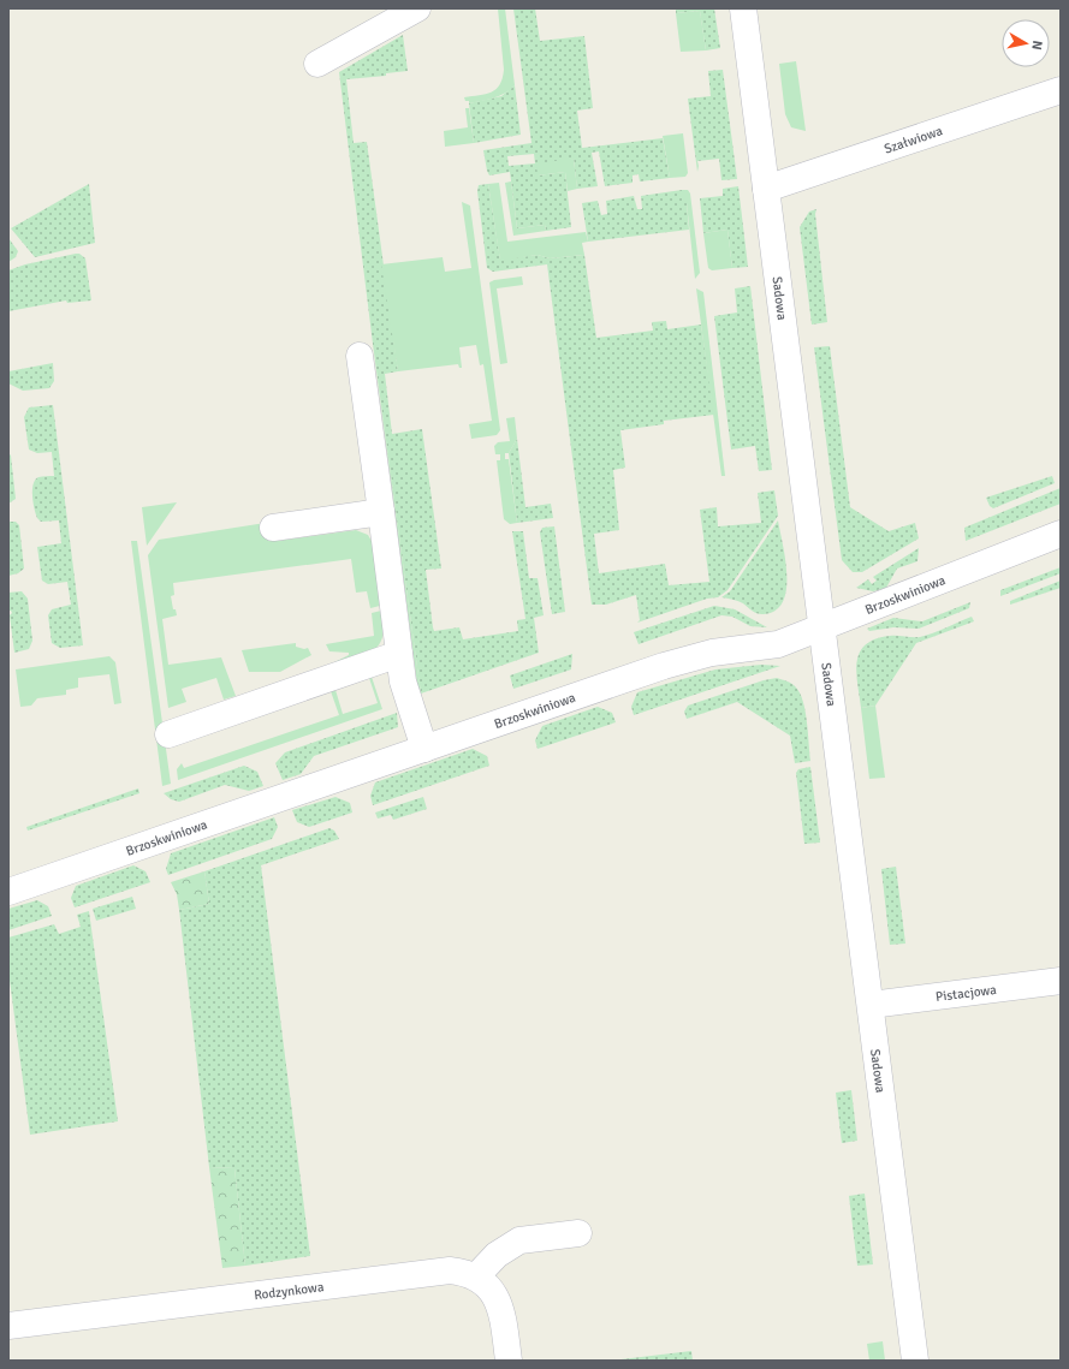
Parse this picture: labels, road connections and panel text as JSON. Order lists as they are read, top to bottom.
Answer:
{
  "streets": {
    "street": [
      "Szałwiowa",
      "Sadowa",
      "Brzoskwiniowa",
      "Pistacjowa",
      "Rodzynkowa"
    ]
  },
  "crossings": [
    ["Szałwiowa", "Sadowa"],
    ["Sadowa", "Brzoskwiniowa"],
    ["Sadowa", "Pistacjowa"]
  ],
  "north": "right"
}
